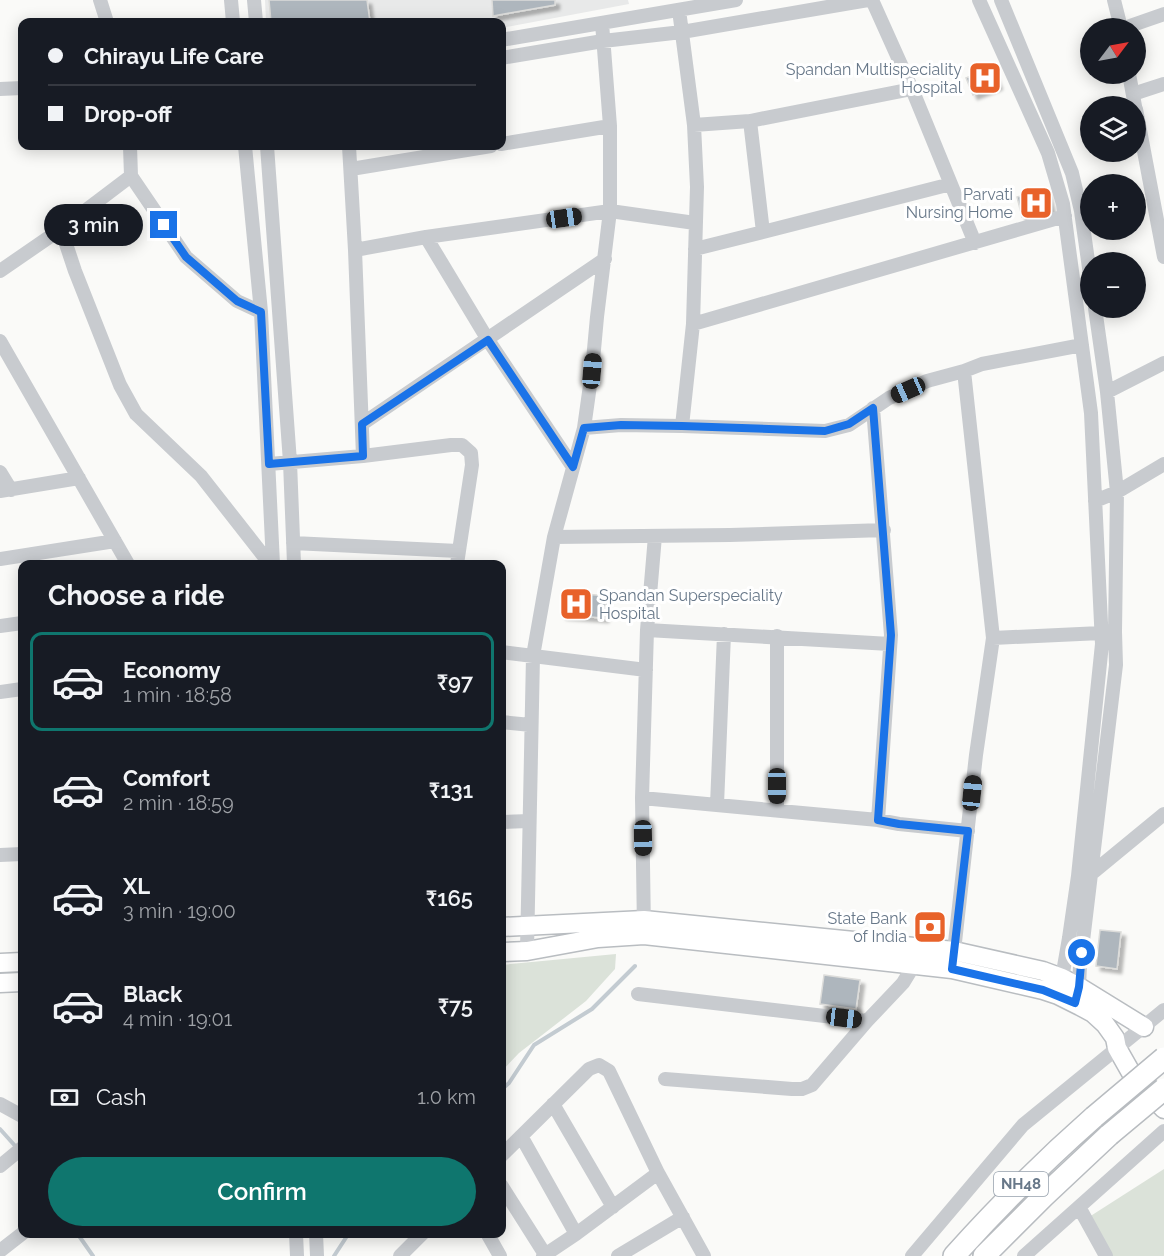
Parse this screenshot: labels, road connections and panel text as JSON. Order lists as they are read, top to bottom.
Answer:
{
  "streets": {
    "highway": ["NH48"]
  },
  "places": {
    "hospital": ["Spandan Multispeciality Hospital", "Parvati Nursing Home", "Spandan Superspeciality Hospital"],
    "bank": ["State Bank of India"]
  },
  "north": "top right",
  "page": {
    "map_buttons": ["+", "−"],
    "banner": ["Chirayu Life Care", "Drop-off"],
    "bubble": "3 min",
    "heading": "Choose a ride",
    "list": [
      {
        "name": "Economy",
        "note": "1 min · 18:58",
        "value": "₹97"
      },
      {
        "name": "Comfort",
        "note": "2 min · 18:59",
        "value": "₹131"
      },
      {
        "name": "XL",
        "note": "3 min · 19:00",
        "value": "₹165"
      },
      {
        "name": "Black",
        "note": "4 min · 19:01",
        "value": "₹75"
      }
    ],
    "pay": ["Cash", "1.0 km"],
    "buttons": "Confirm"
  }
}
